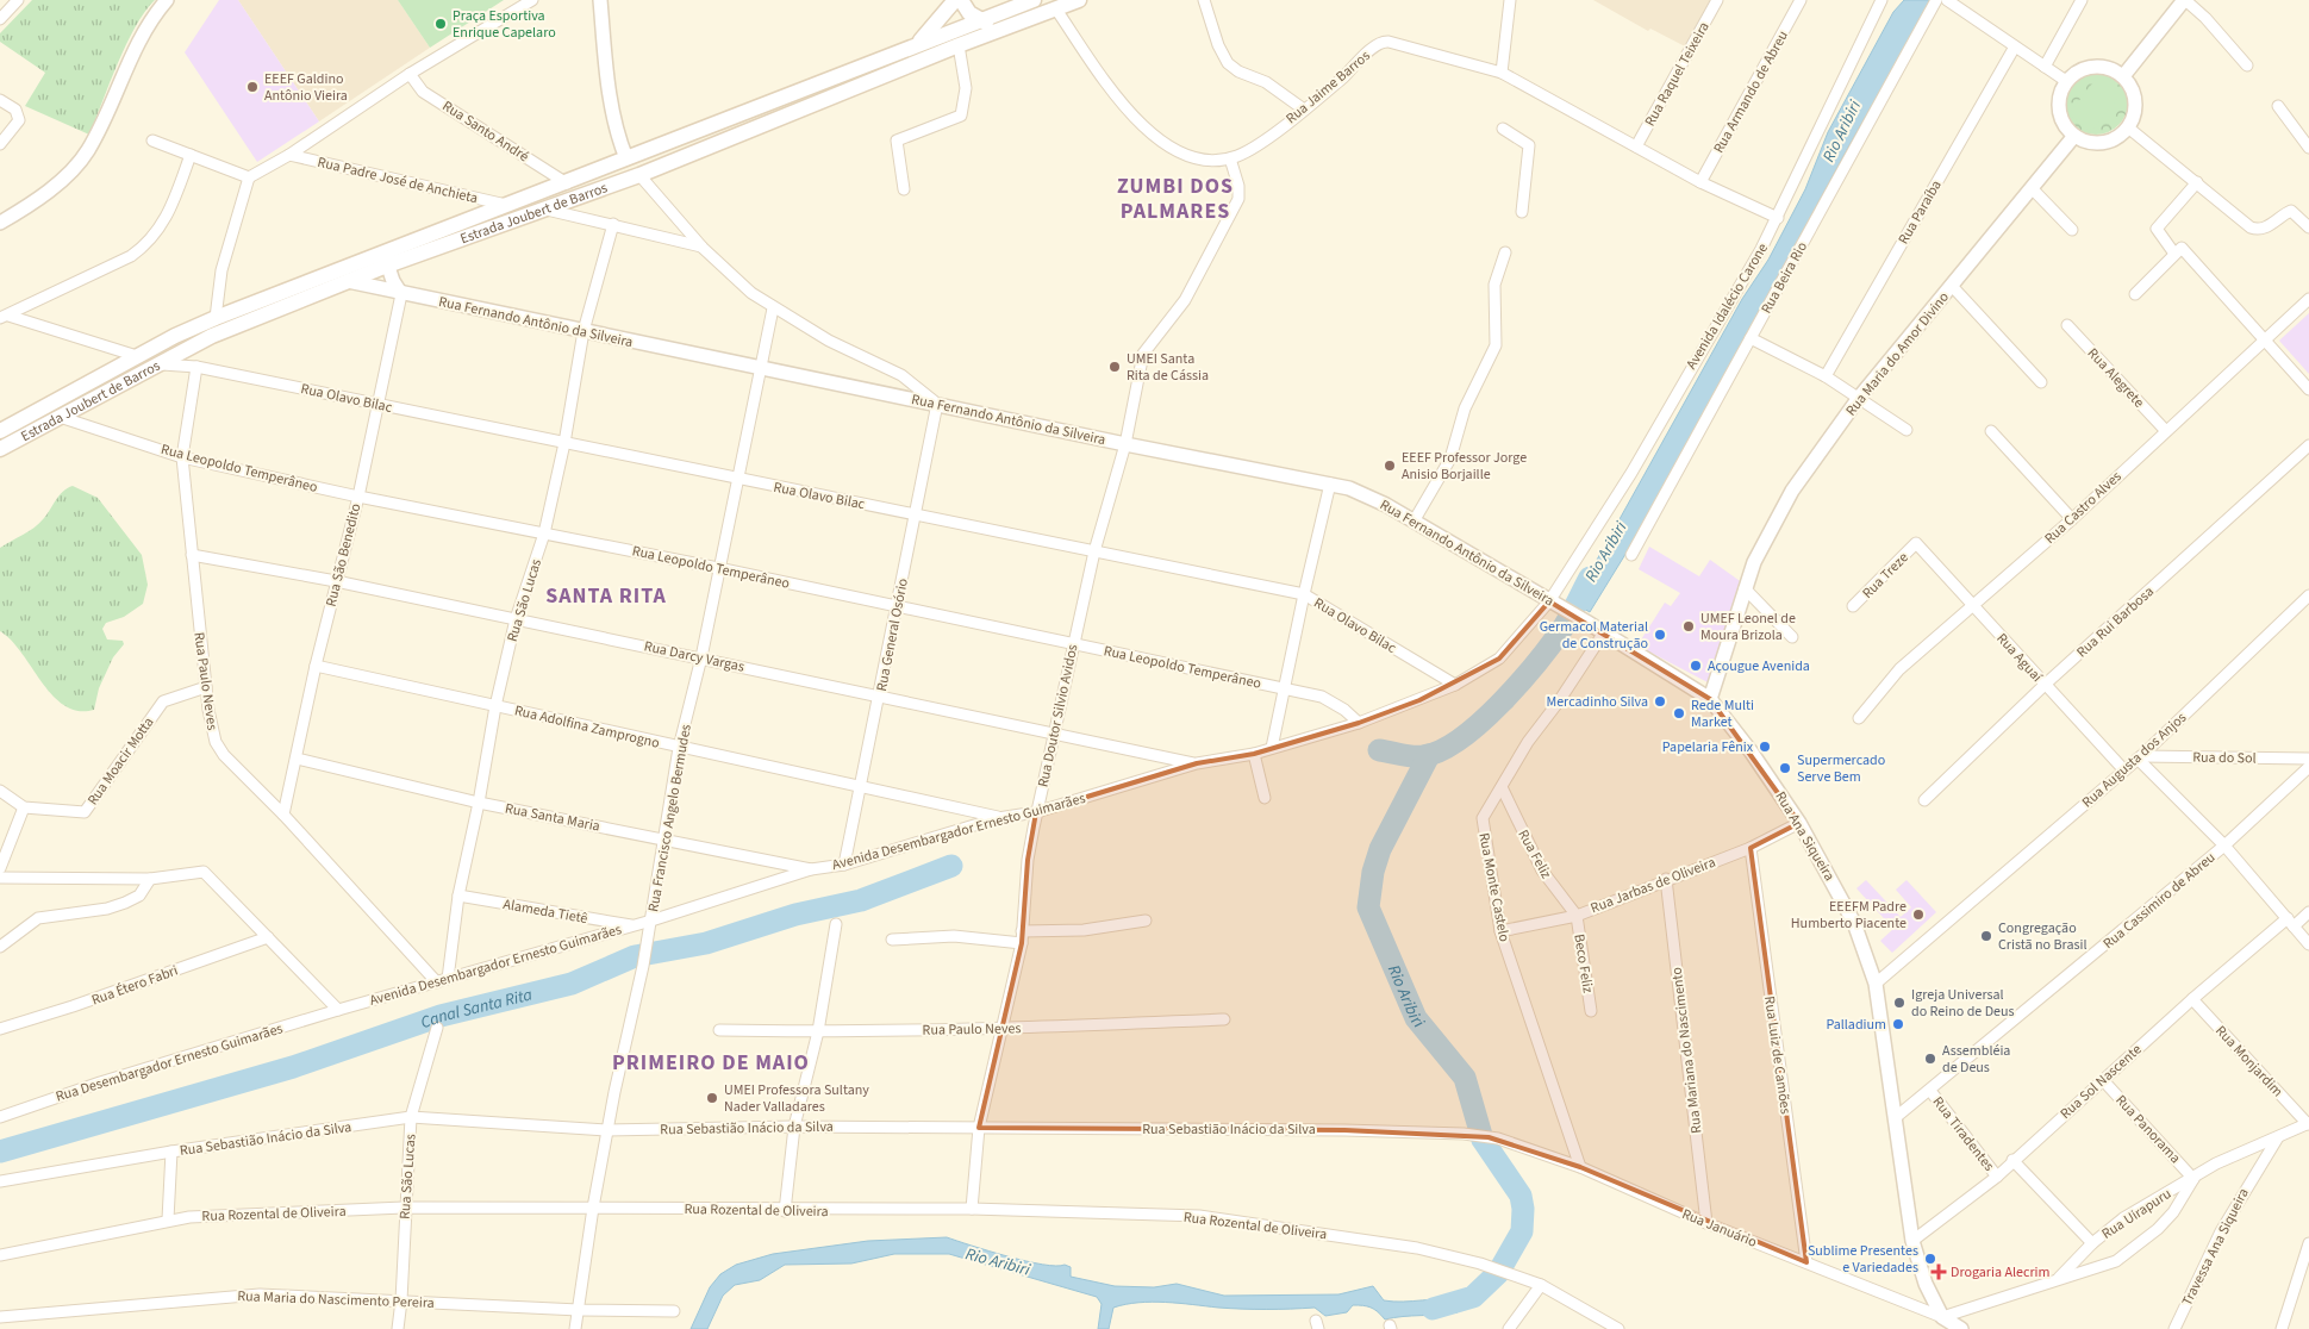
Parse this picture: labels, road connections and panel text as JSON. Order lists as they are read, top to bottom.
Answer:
{
  "streets": {
    "main road": ["Estrada Joubert de Barros"],
    "street": [
      "Rua Raquel Teixeira",
      "Rua Jaime Barros",
      "Rua Armando de Abreu",
      "Rua Santo André",
      "Rua Padre José de Anchieta",
      "Rua Paraíba",
      "Rua Beira Rio",
      "Avenida Idalécio Carone",
      "Rua Fernando Antônio da Silveira",
      "Rua Maria do Amor Divino",
      "Rua Alegrete",
      "Rua Olavo Bilac",
      "Rua Leopoldo Temperâneo",
      "Rua Castro Alves",
      "Rua São Benedito",
      "Rua Treze",
      "Rua São Lucas",
      "Rua Rui Barbosa",
      "Rua General Osório",
      "Rua Darcy Vargas",
      "Rua Aguaí",
      "Rua Paulo Neves",
      "Rua Doutor Silvio Avidos",
      "Rua Adolfina Zamprogno",
      "Rua do Sol",
      "Rua Augusta dos Anjos",
      "Rua Moacir Motta",
      "Rua Santa Maria",
      "Rua Francisco Angelo Bermudes",
      "Avenida Desembargador Ernesto Guimarães",
      "Rua Ana Siqueira",
      "Rua Feliz",
      "Rua Jarbas de Oliveira",
      "Rua Monte Castelo",
      "Rua Cassimiro de Abreu",
      "Alameda Tietê",
      "Beco Feliz",
      "Rua Étero Fabri",
      "Rua Mariana do Nascimento",
      "Rua Luiz de Camões",
      "Rua Monjardim",
      "Rua Desembargador Ernesto Guimarães",
      "Rua Sol Nascente",
      "Rua Sebastião Inácio da Silva",
      "Rua Panorama",
      "Rua Tiradentes",
      "Rua Rozental de Oliveira",
      "Rua Uirapuru",
      "Rua Januário",
      "Travessa Ana Siqueira",
      "Rua Maria do Nascimento Pereira"
    ]
  },
  "crossings": [
    ["Rua Raquel Teixeira", "Rua Jaime Barros"],
    ["Rua Jaime Barros", "Rua Armando de Abreu"],
    ["Rua Jaime Barros", "Estrada Joubert de Barros"],
    ["Rua Jaime Barros", "Avenida Idalécio Carone"],
    ["Rua Jaime Barros", "Rua Doutor Silvio Avidos"],
    ["Rua Santo André", "Estrada Joubert de Barros"],
    ["Rua Padre José de Anchieta", "Estrada Joubert de Barros"],
    ["Estrada Joubert de Barros", "Rua Fernando Antônio da Silveira"],
    ["Estrada Joubert de Barros", "Rua Olavo Bilac"],
    ["Estrada Joubert de Barros", "Rua Leopoldo Temperâneo"],
    ["Avenida Idalécio Carone", "Rua Fernando Antônio da Silveira"],
    ["Avenida Idalécio Carone", "Avenida Desembargador Ernesto Guimarães"],
    ["Rua Fernando Antônio da Silveira", "Rua São Benedito"],
    ["Rua Fernando Antônio da Silveira", "Rua São Lucas"],
    ["Rua Fernando Antônio da Silveira", "Rua General Osório"],
    ["Rua Fernando Antônio da Silveira", "Rua Doutor Silvio Avidos"],
    ["Rua Fernando Antônio da Silveira", "Rua Francisco Angelo Bermudes"],
    ["Rua Fernando Antônio da Silveira", "Avenida Desembargador Ernesto Guimarães"],
    ["Rua Fernando Antônio da Silveira", "Rua Ana Siqueira"],
    ["Rua Maria do Amor Divino", "Rua Ana Siqueira"],
    ["Rua Alegrete", "Rua Castro Alves"],
    ["Rua Olavo Bilac", "Rua São Benedito"],
    ["Rua Olavo Bilac", "Rua São Lucas"],
    ["Rua Olavo Bilac", "Rua General Osório"],
    ["Rua Olavo Bilac", "Rua Paulo Neves"],
    ["Rua Olavo Bilac", "Rua Doutor Silvio Avidos"],
    ["Rua Olavo Bilac", "Rua Francisco Angelo Bermudes"],
    ["Rua Olavo Bilac", "Avenida Desembargador Ernesto Guimarães"],
    ["Rua Leopoldo Temperâneo", "Rua São Benedito"],
    ["Rua Leopoldo Temperâneo", "Rua São Lucas"],
    ["Rua Leopoldo Temperâneo", "Rua General Osório"],
    ["Rua Leopoldo Temperâneo", "Rua Paulo Neves"],
    ["Rua Leopoldo Temperâneo", "Rua Doutor Silvio Avidos"],
    ["Rua Leopoldo Temperâneo", "Rua Francisco Angelo Bermudes"],
    ["Rua Leopoldo Temperâneo", "Avenida Desembargador Ernesto Guimarães"],
    ["Rua Castro Alves", "Rua Aguaí"],
    ["Rua São Benedito", "Rua Darcy Vargas"],
    ["Rua São Benedito", "Rua Paulo Neves"],
    ["Rua São Benedito", "Rua Adolfina Zamprogno"],
    ["Rua São Benedito", "Rua Santa Maria"],
    ["Rua Treze", "Rua Aguaí"],
    ["Rua São Lucas", "Rua Darcy Vargas"],
    ["Rua São Lucas", "Rua Paulo Neves"],
    ["Rua São Lucas", "Rua Adolfina Zamprogno"],
    ["Rua São Lucas", "Rua Santa Maria"],
    ["Rua São Lucas", "Avenida Desembargador Ernesto Guimarães"],
    ["Rua São Lucas", "Alameda Tietê"],
    ["Rua São Lucas", "Rua Sebastião Inácio da Silva"],
    ["Rua São Lucas", "Rua Rozental de Oliveira"],
    ["Rua São Lucas", "Rua Maria do Nascimento Pereira"],
    ["Rua Rui Barbosa", "Rua Aguaí"],
    ["Rua General Osório", "Rua Darcy Vargas"],
    ["Rua General Osório", "Rua Adolfina Zamprogno"],
    ["Rua General Osório", "Avenida Desembargador Ernesto Guimarães"],
    ["Rua Darcy Vargas", "Rua Paulo Neves"],
    ["Rua Darcy Vargas", "Rua Doutor Silvio Avidos"],
    ["Rua Darcy Vargas", "Rua Francisco Angelo Bermudes"],
    ["Rua Darcy Vargas", "Avenida Desembargador Ernesto Guimarães"],
    ["Rua Aguaí", "Rua Augusta dos Anjos"],
    ["Rua Paulo Neves", "Rua Doutor Silvio Avidos"],
    ["Rua Paulo Neves", "Rua Moacir Motta"],
    ["Rua Paulo Neves", "Avenida Desembargador Ernesto Guimarães"],
    ["Rua Doutor Silvio Avidos", "Avenida Desembargador Ernesto Guimarães"],
    ["Rua Doutor Silvio Avidos", "Rua Sebastião Inácio da Silva"],
    ["Rua Doutor Silvio Avidos", "Rua Rozental de Oliveira"],
    ["Rua Adolfina Zamprogno", "Rua Francisco Angelo Bermudes"],
    ["Rua Adolfina Zamprogno", "Avenida Desembargador Ernesto Guimarães"],
    ["Rua do Sol", "Rua Augusta dos Anjos"],
    ["Rua Augusta dos Anjos", "Rua Ana Siqueira"],
    ["Rua Santa Maria", "Rua Francisco Angelo Bermudes"],
    ["Rua Santa Maria", "Avenida Desembargador Ernesto Guimarães"],
    ["Rua Francisco Angelo Bermudes", "Avenida Desembargador Ernesto Guimarães"],
    ["Rua Francisco Angelo Bermudes", "Rua Sebastião Inácio da Silva"],
    ["Rua Francisco Angelo Bermudes", "Rua Rozental de Oliveira"],
    ["Rua Francisco Angelo Bermudes", "Rua Maria do Nascimento Pereira"],
    ["Avenida Desembargador Ernesto Guimarães", "Alameda Tietê"],
    ["Avenida Desembargador Ernesto Guimarães", "Rua Desembargador Ernesto Guimarães"],
    ["Rua Ana Siqueira", "Rua Jarbas de Oliveira"],
    ["Rua Ana Siqueira", "Rua Monte Castelo"],
    ["Rua Ana Siqueira", "Rua Cassimiro de Abreu"],
    ["Rua Ana Siqueira", "Rua Sol Nascente"],
    ["Rua Ana Siqueira", "Rua Uirapuru"],
    ["Rua Ana Siqueira", "Rua Januário"],
    ["Rua Feliz", "Rua Jarbas de Oliveira"],
    ["Rua Feliz", "Rua Monte Castelo"],
    ["Rua Feliz", "Beco Feliz"],
    ["Rua Jarbas de Oliveira", "Rua Monte Castelo"],
    ["Rua Jarbas de Oliveira", "Beco Feliz"],
    ["Rua Jarbas de Oliveira", "Rua Mariana do Nascimento"],
    ["Rua Jarbas de Oliveira", "Rua Luiz de Camões"],
    ["Rua Monte Castelo", "Rua Januário"],
    ["Rua Cassimiro de Abreu", "Rua Tiradentes"],
    ["Rua Mariana do Nascimento", "Rua Januário"],
    ["Rua Luiz de Camões", "Rua Januário"],
    ["Rua Monjardim", "Rua Sol Nascente"],
    ["Rua Monjardim", "Rua Uirapuru"],
    ["Rua Sol Nascente", "Rua Panorama"],
    ["Rua Sol Nascente", "Rua Tiradentes"],
    ["Rua Sebastião Inácio da Silva", "Rua Januário"],
    ["Rua Panorama", "Rua Uirapuru"],
    ["Rua Uirapuru", "Rua Januário"],
    ["Rua Uirapuru", "Travessa Ana Siqueira"]
  ],
  "districts": ["ZUMBI DOS PALMARES", "SANTA RITA", "PRIMEIRO DE MAIO"],
  "water": ["Rio Aribiri", "Canal Santa Rita"],
  "places": {
    "other": [
      "Praça Esportiva Enrique Capelaro",
      "EEEF Galdino Antônio Vieira",
      "UMEI Santa Rita de Cássia",
      "EEEF Professor Jorge Anisio Borjaille",
      "UMEF Leonel de Moura Brizola",
      "Germacol Material de Construção",
      "Açougue Avenida",
      "Mercadinho Silva",
      "Rede Multi Market",
      "Papelaria Fênix",
      "Supermercado Serve Bem",
      "EEEFM Padre Humberto Piacente",
      "Congregação Cristã no Brasil",
      "Igreja Universal do Reino de Deus",
      "Palladium",
      "Assembléia de Deus",
      "UMEI Professora Sultany Nader Valladares",
      "Sublime Presentes e Variedades"
    ],
    "health": ["Drogaria Alecrim"]
  }
}
